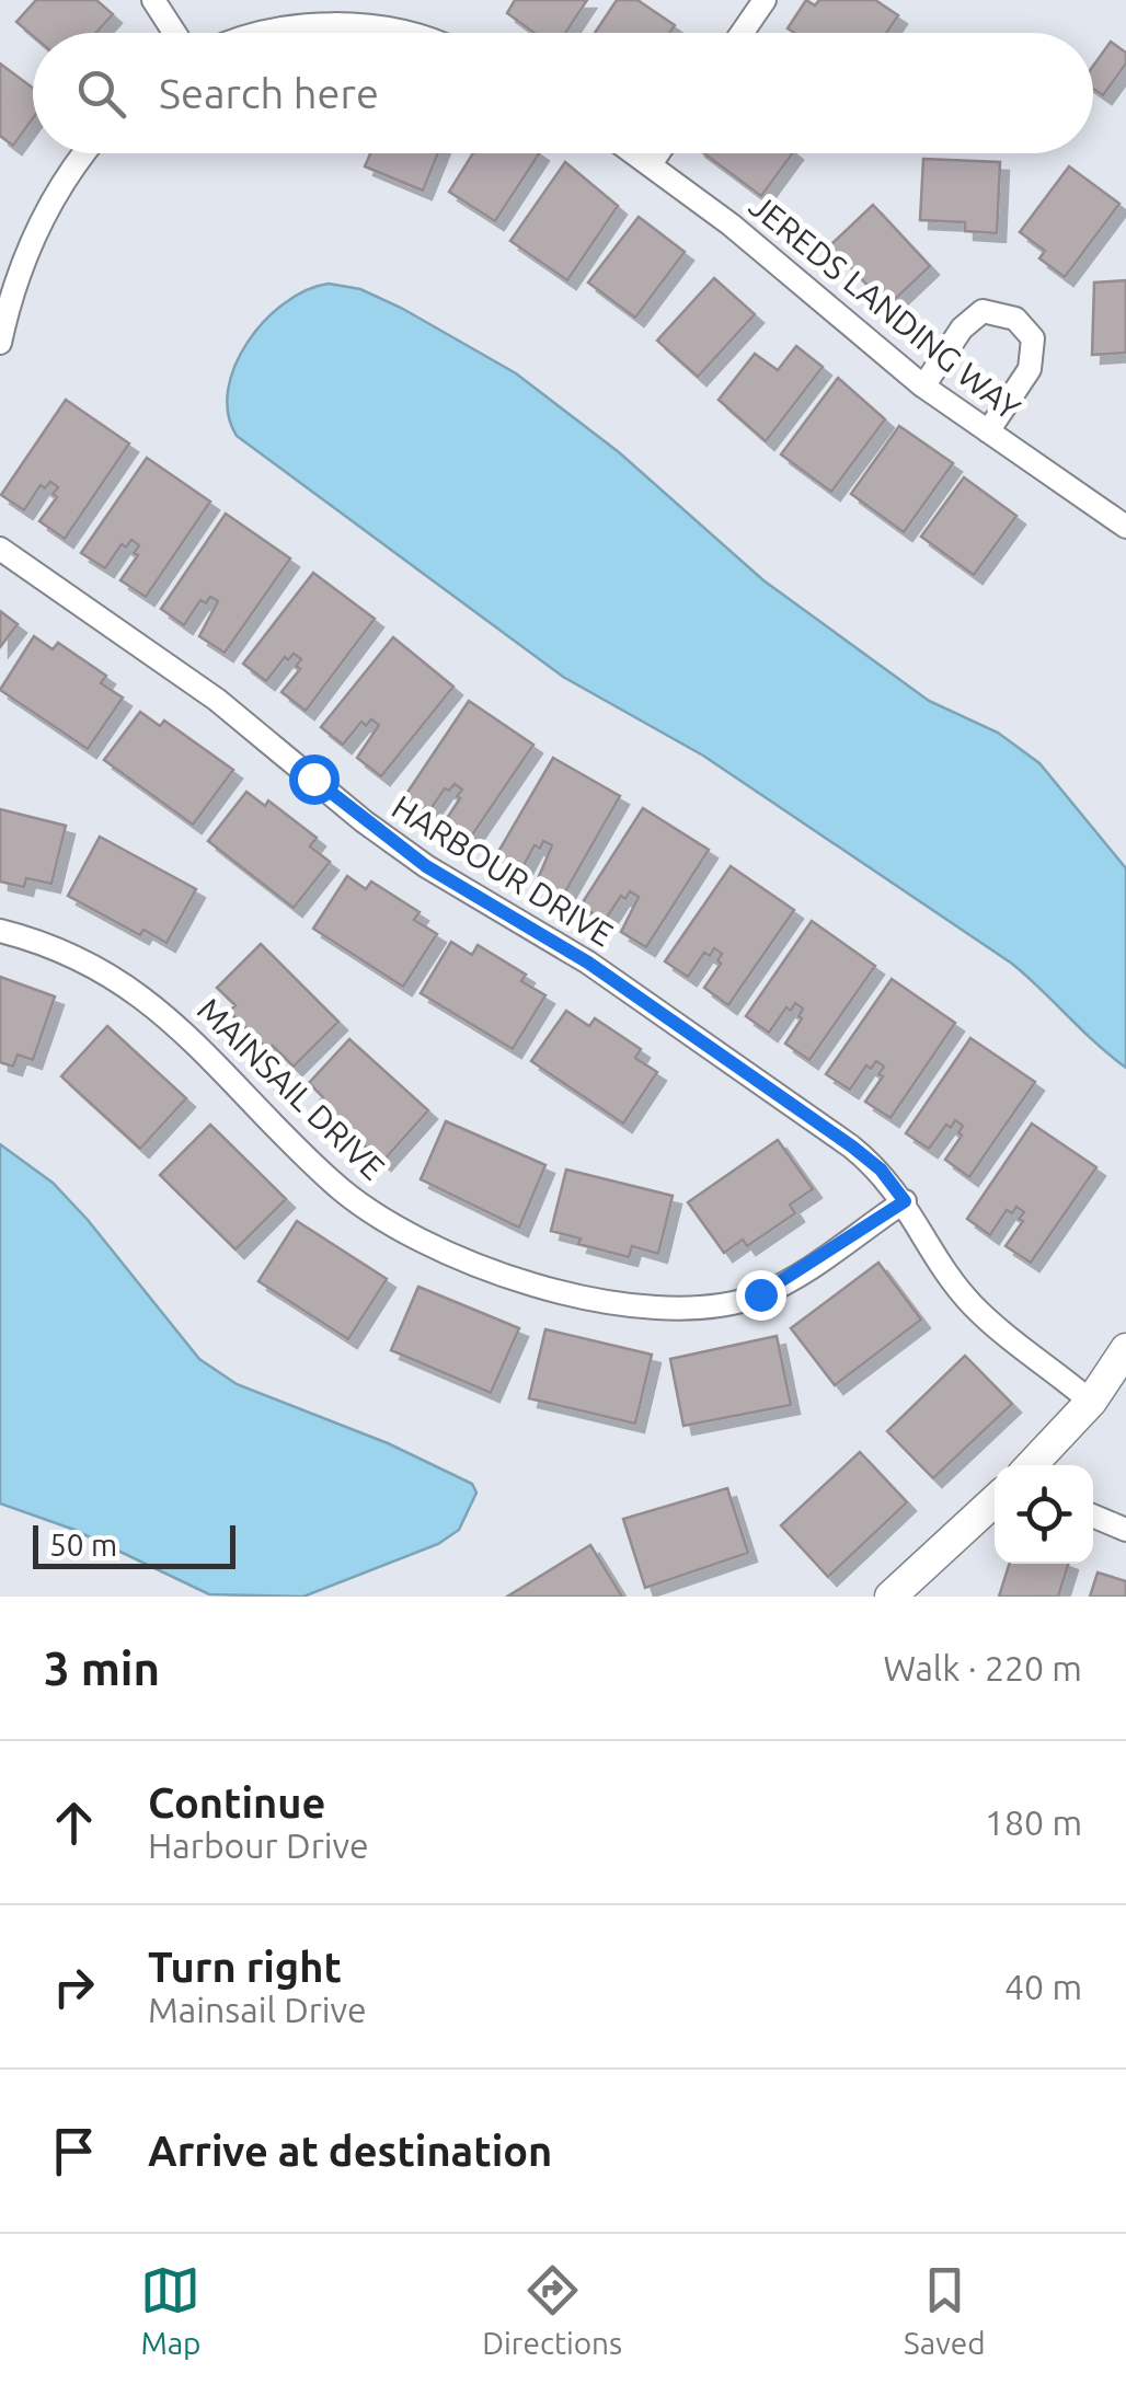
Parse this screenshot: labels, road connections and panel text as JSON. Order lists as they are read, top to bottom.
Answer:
{
  "streets": {
    "street": ["JEREDS LANDING WAY", "HARBOUR DRIVE", "MAINSAIL DRIVE"]
  },
  "crossings": [
    ["HARBOUR DRIVE", "MAINSAIL DRIVE"]
  ],
  "scale_bar": "50 m",
  "page": {
    "search": "Search here",
    "scale": "50 m",
    "heading": ["3 min", "Walk · 220 m"],
    "list": [
      ["Continue", "Harbour Drive", "180 m"],
      ["Turn right", "Mainsail Drive", "40 m"],
      "Arrive at destination"
    ],
    "nav": ["Map", "Directions", "Saved"]
  }
}
